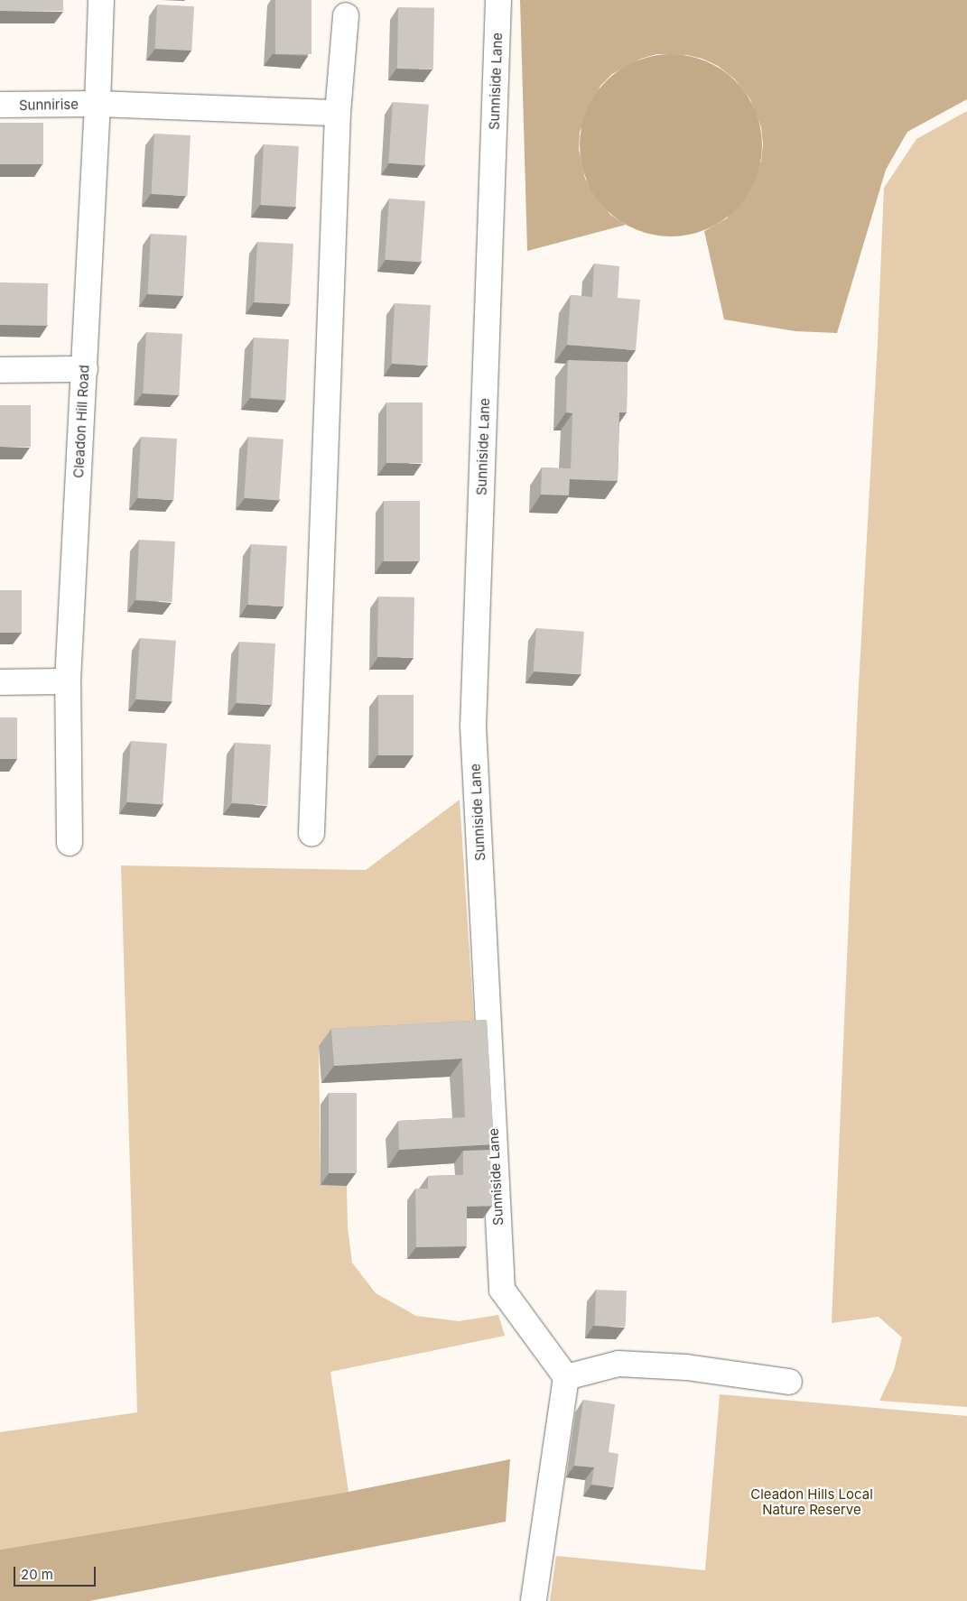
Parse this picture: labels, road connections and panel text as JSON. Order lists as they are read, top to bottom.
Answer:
{
  "streets": {
    "street": ["Sunniside Lane", "Sunnirise", "Cleadon Hill Road"]
  },
  "crossings": [
    ["Sunnirise", "Cleadon Hill Road"]
  ],
  "parks": ["Cleadon Hills Local Nature Reserve"],
  "scale_bar": "20 m"
}
